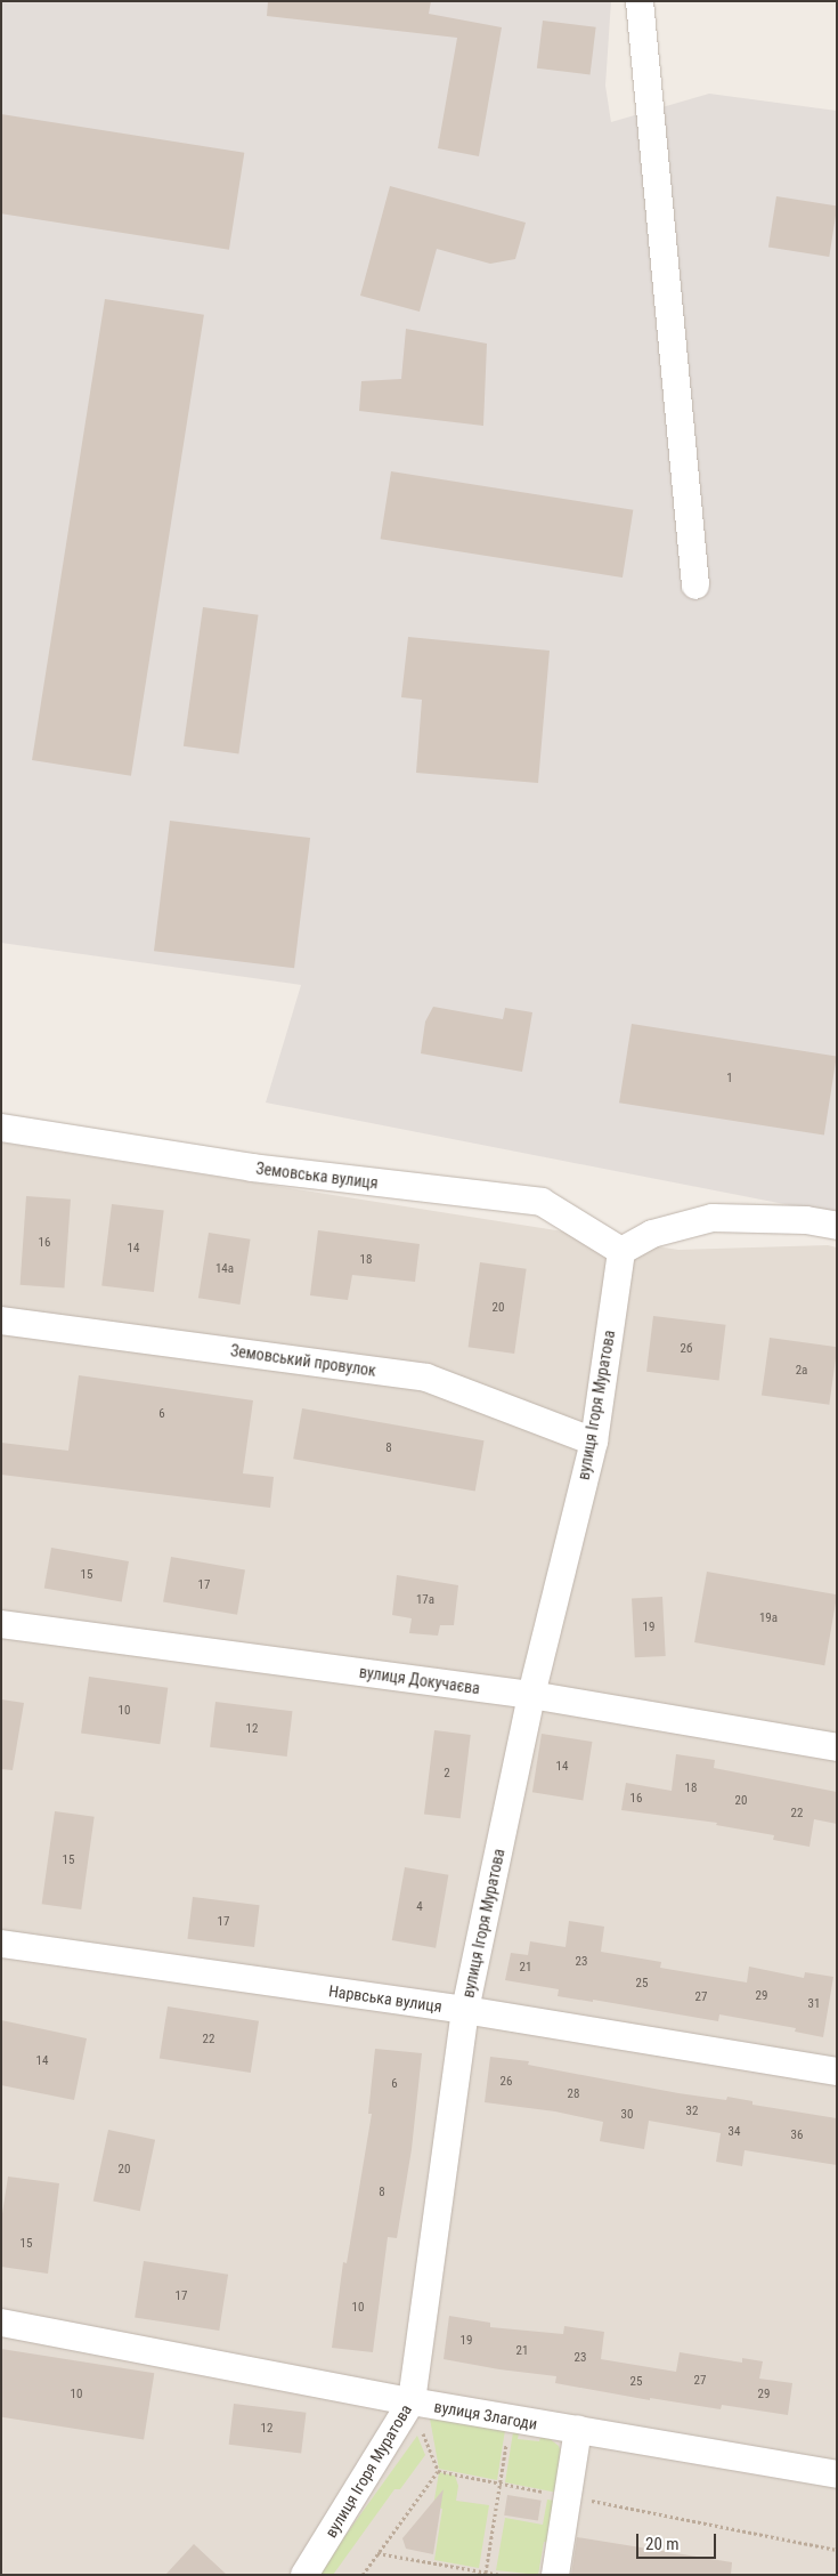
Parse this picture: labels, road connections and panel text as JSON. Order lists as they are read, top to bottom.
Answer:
{
  "streets": {
    "street": [
      "Земовська вулиця",
      "Земовський провулок",
      "вулиця Ігоря Муратова",
      "вулиця Докучаєва",
      "Нарвська вулиця",
      "вулиця Злагоди"
    ]
  },
  "crossings": [
    ["Земовська вулиця", "вулиця Ігоря Муратова"],
    ["Земовський провулок", "вулиця Ігоря Муратова"],
    ["вулиця Ігоря Муратова", "вулиця Докучаєва"],
    ["вулиця Ігоря Муратова", "Нарвська вулиця"],
    ["вулиця Ігоря Муратова", "вулиця Злагоди"]
  ],
  "house_numbers": [
    "1",
    "16",
    "14",
    "18",
    "14а",
    "20",
    "2б",
    "2а",
    "6",
    "8",
    "15",
    "17",
    "17а",
    "19а",
    "19",
    "10",
    "12",
    "14",
    "2",
    "18",
    "16",
    "20",
    "22",
    "15",
    "4",
    "17",
    "23",
    "21",
    "25",
    "29",
    "27",
    "31",
    "22",
    "14",
    "26",
    "6",
    "28",
    "32",
    "30",
    "34",
    "36",
    "20",
    "8",
    "15",
    "17",
    "10",
    "19",
    "21",
    "23",
    "27",
    "25",
    "10",
    "29",
    "12"
  ],
  "scale_bar": "20 m"
}
